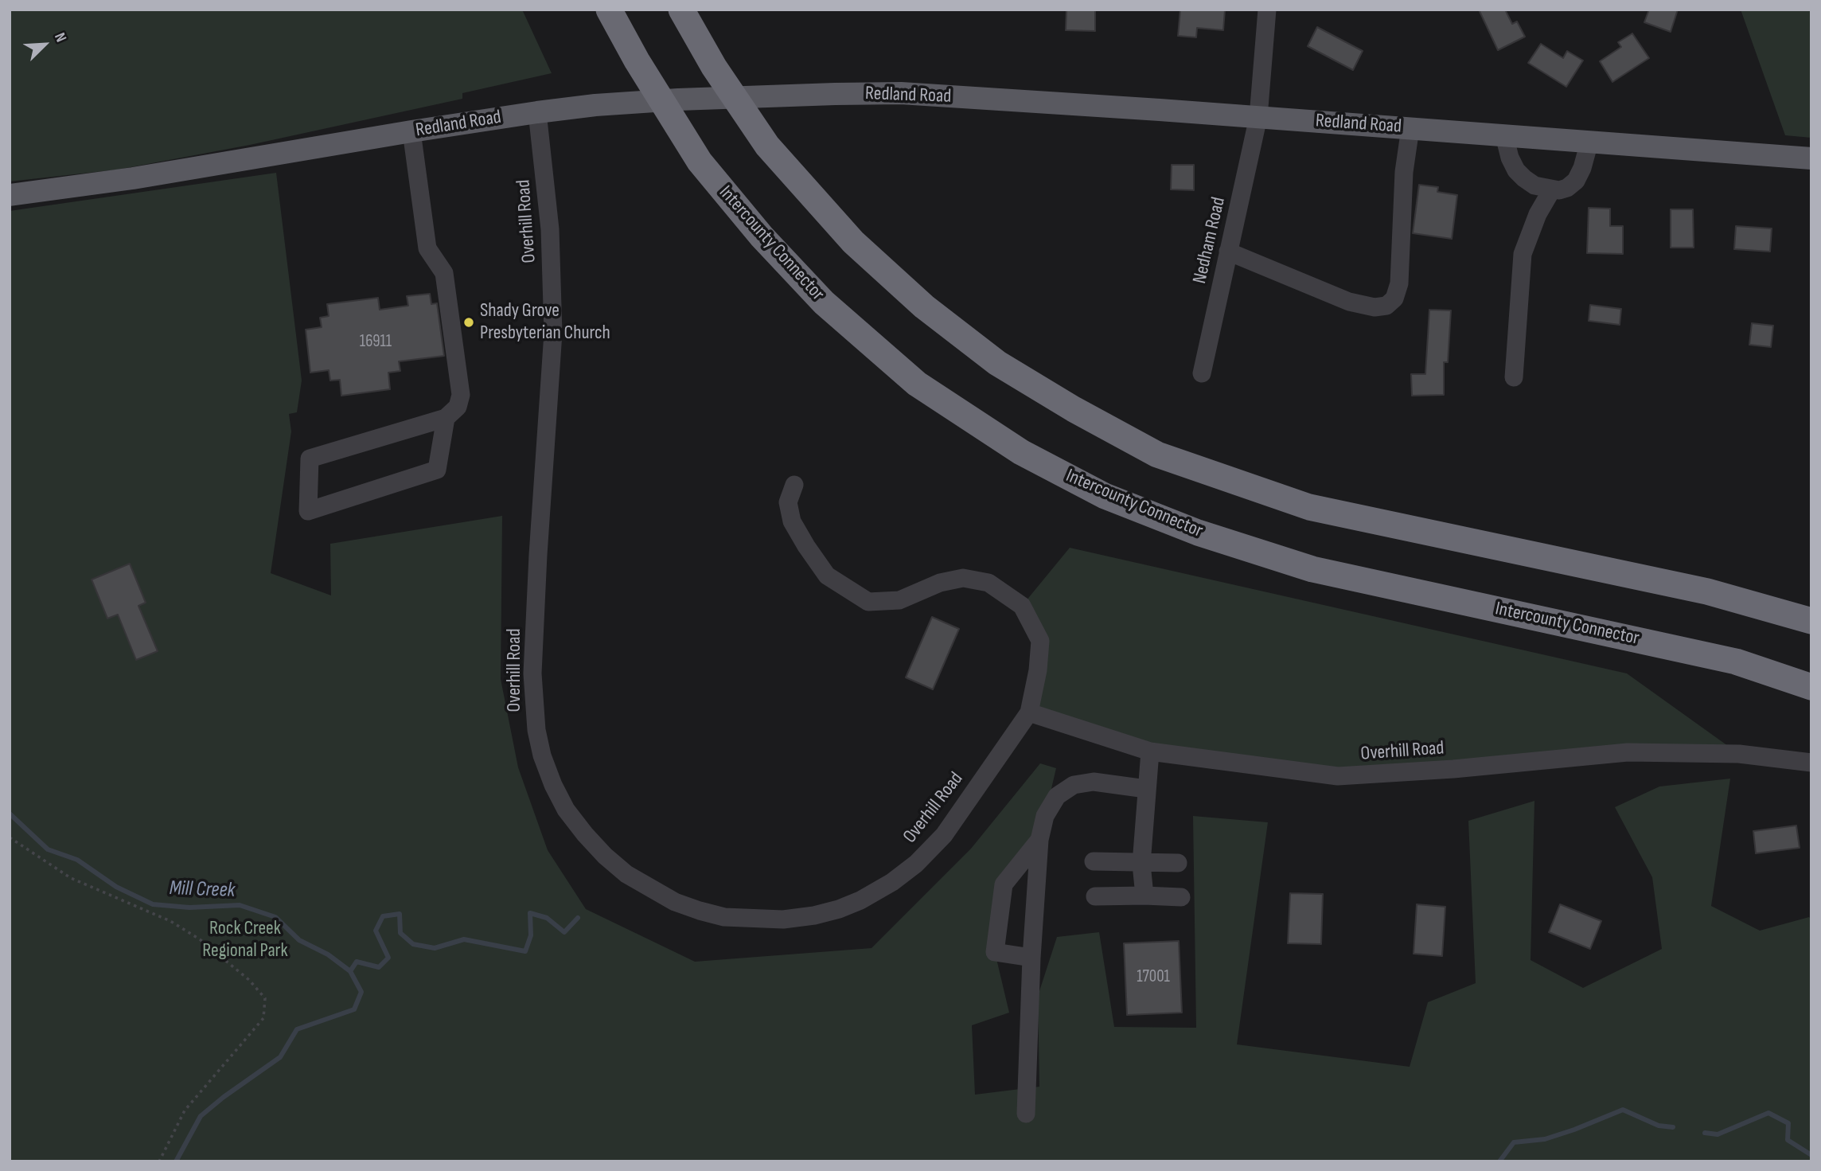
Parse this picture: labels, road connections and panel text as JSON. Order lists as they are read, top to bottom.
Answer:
{
  "streets": {
    "highway": ["Intercounty Connector"],
    "main road": ["Redland Road"],
    "street": ["Overhill Road", "Nedham Road"]
  },
  "crossings": [
    ["Redland Road", "Overhill Road"],
    ["Redland Road", "Nedham Road"]
  ],
  "water": ["Mill Creek"],
  "parks": ["Rock Creek Regional Park"],
  "places": ["Shady Grove Presbyterian Church"],
  "house_numbers": ["16911", "17001"],
  "north": "top right"
}
